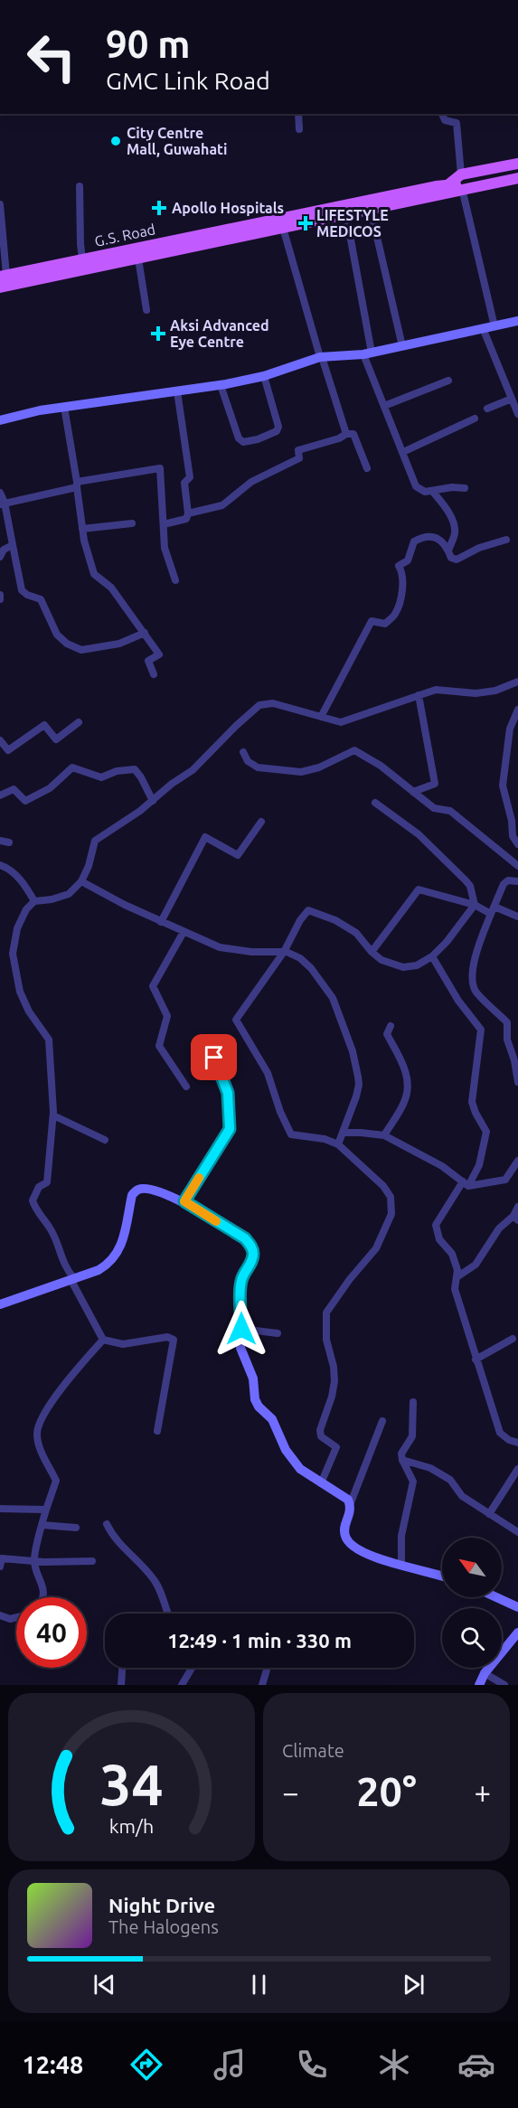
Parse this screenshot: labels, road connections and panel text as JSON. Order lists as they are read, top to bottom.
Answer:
{
  "streets": {
    "main road": ["G.S. Road"]
  },
  "places": {
    "other": ["City Centre Mall, Guwahati"],
    "health": ["Apollo Hospitals", "LIFESTYLE MEDICOS", "Aksi Advanced Eye Centre"]
  },
  "north": "top left",
  "page": {
    "turn": ["90 m", "GMC Link Road"],
    "limit": "40",
    "trip": "12:49 · 1 min · 330 m",
    "tile": "Climate",
    "heat": ["−", "20°", "+"],
    "song": ["Night Drive", "The Halogens"],
    "tabs": "12:48",
    "gauge": ["34", "km/h"]
  }
}
